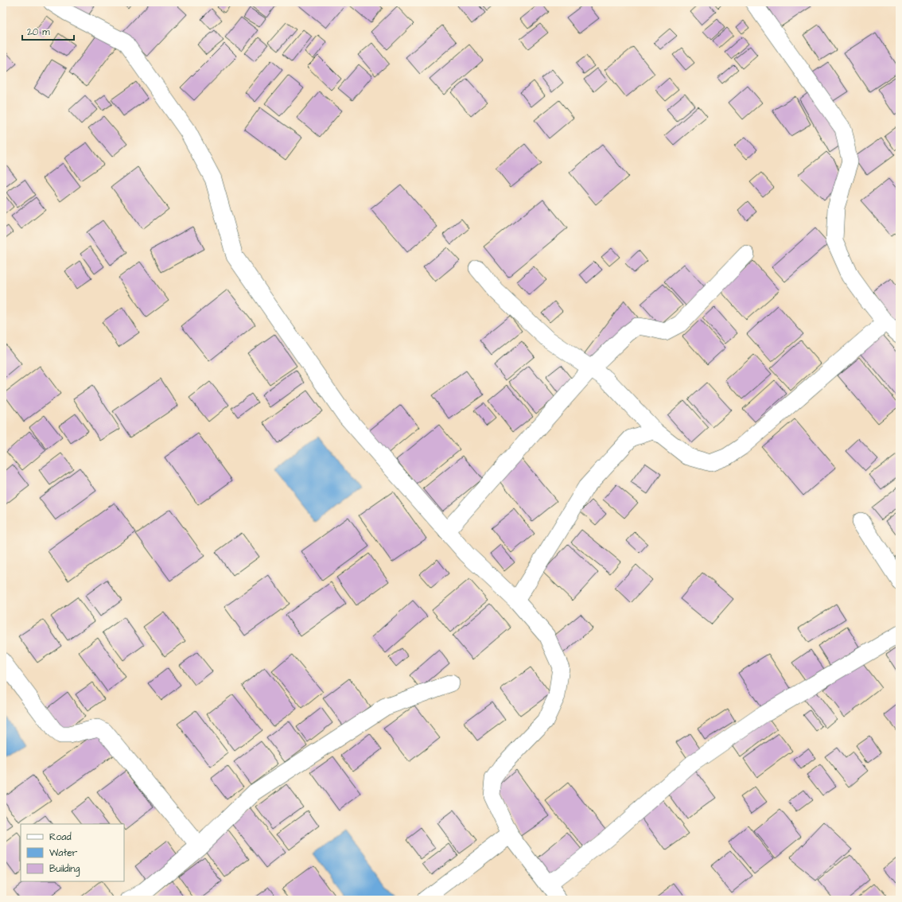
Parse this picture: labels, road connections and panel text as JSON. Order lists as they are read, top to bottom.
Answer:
{
  "legend": ["Road", "Water", "Building"],
  "scale_bar": "20 m"
}
